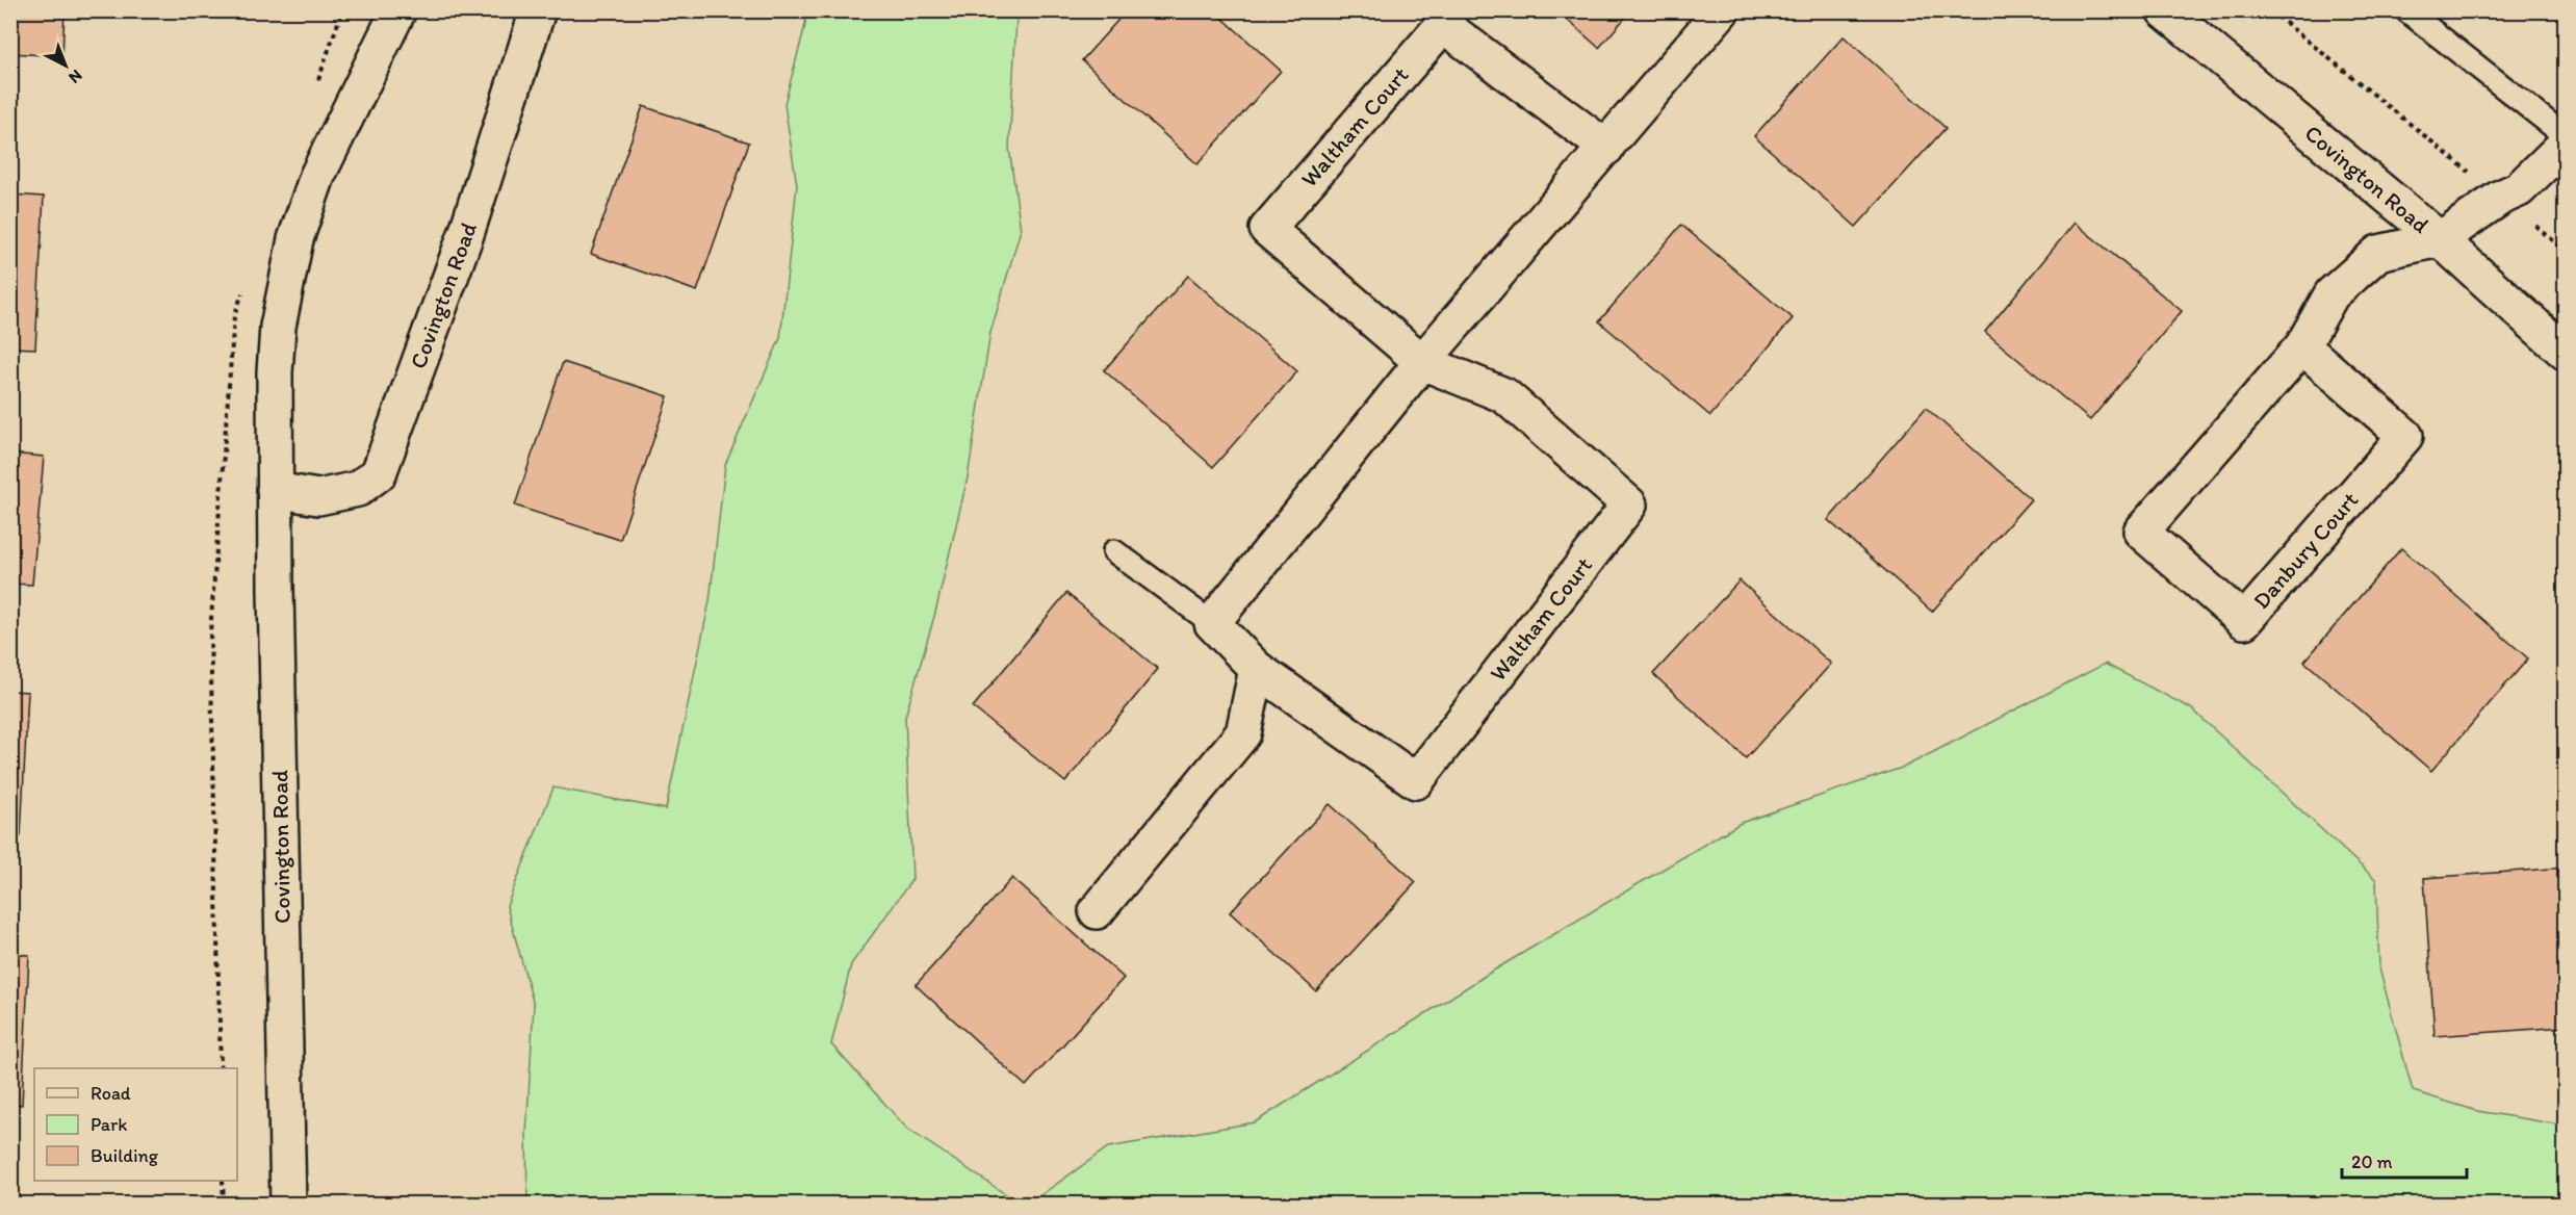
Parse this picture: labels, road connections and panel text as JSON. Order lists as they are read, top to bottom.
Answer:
{
  "streets": {
    "street": ["Waltham Court", "Covington Road", "Danbury Court"]
  },
  "crossings": [
    ["Covington Road", "Danbury Court"]
  ],
  "legend": ["Road", "Park", "Building"],
  "scale_bar": "20 m",
  "north": "bottom right"
}
